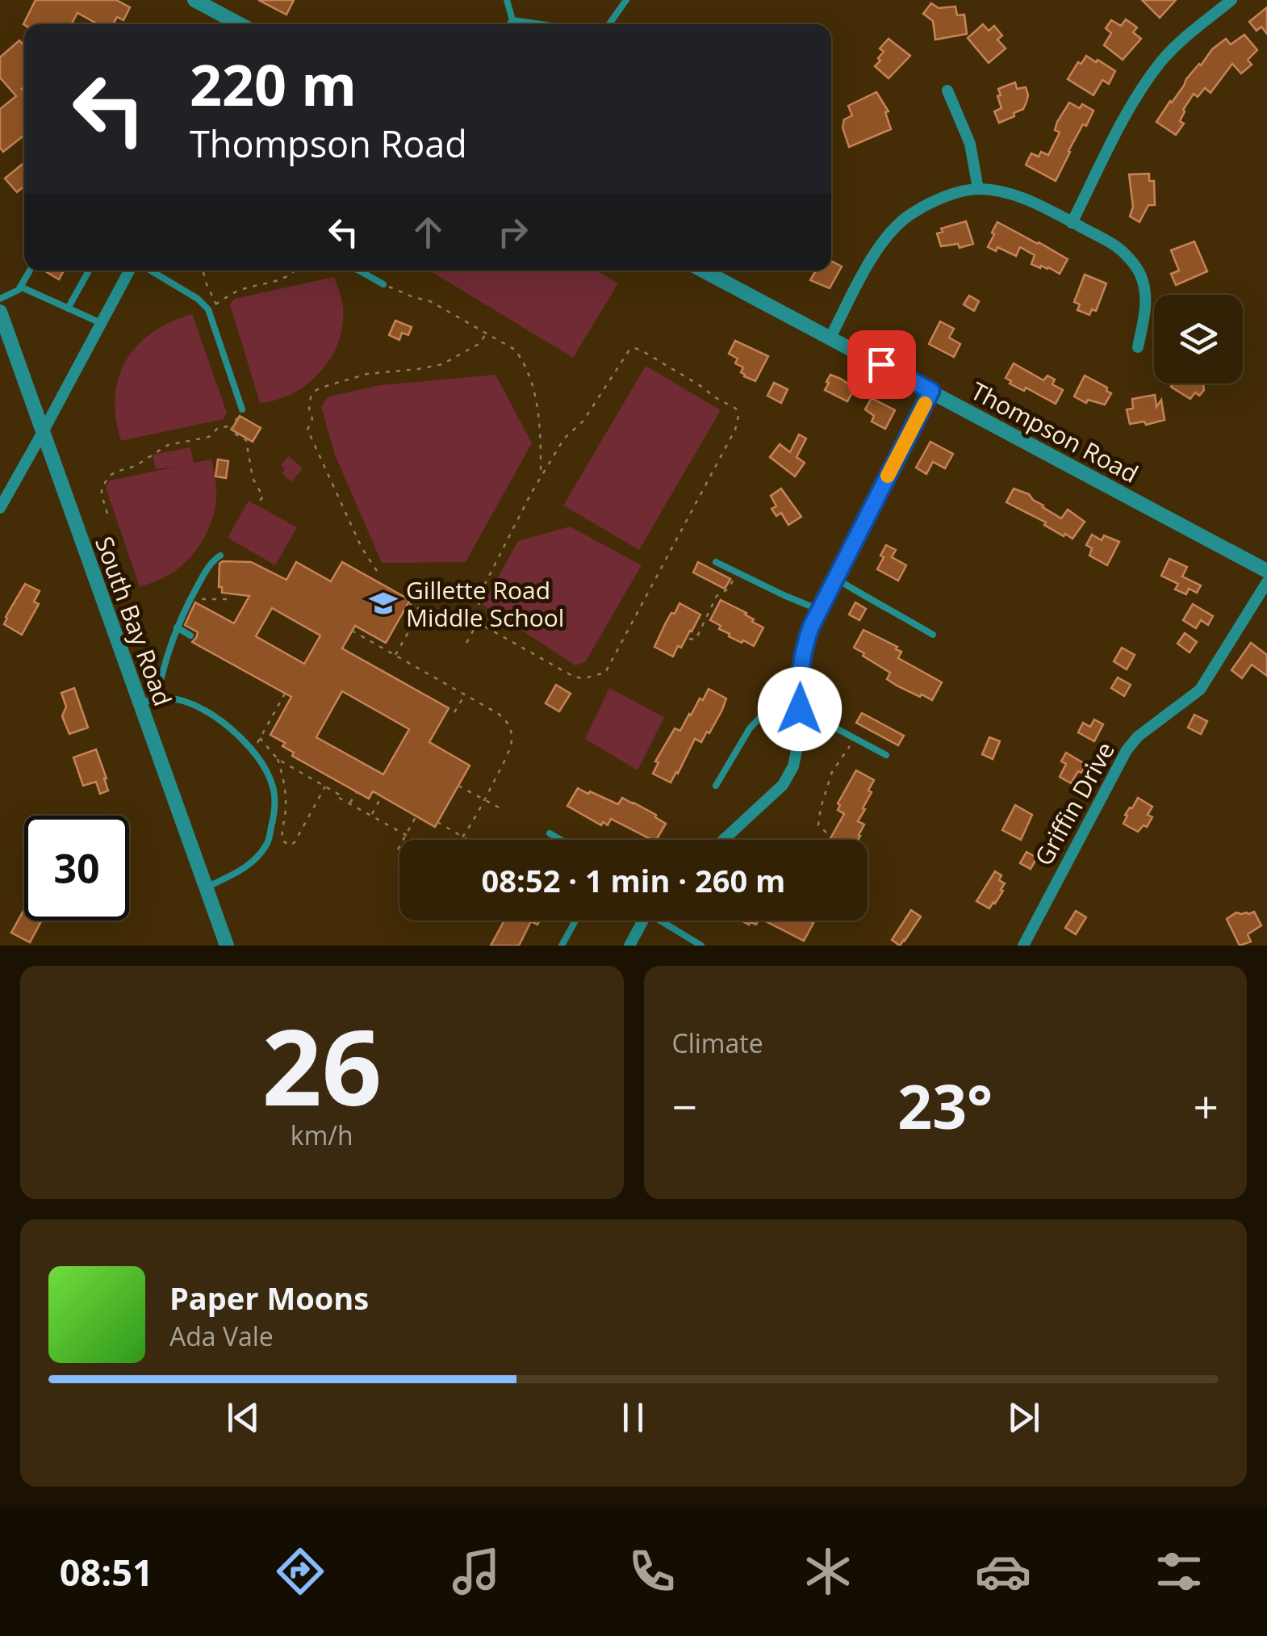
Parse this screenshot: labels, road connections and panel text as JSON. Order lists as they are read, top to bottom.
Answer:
{
  "streets": {
    "street": ["Thompson Road", "South Bay Road", "Griffin Drive"]
  },
  "places": {
    "school or university": ["Gillette Road Middle School"]
  },
  "page": {
    "turn": ["220 m", "Thompson Road"],
    "limit": "30",
    "trip": "08:52 · 1 min · 260 m",
    "tile": [
      ["26", "km/h"],
      "Climate"
    ],
    "heat": ["−", "23°", "+"],
    "song": ["Paper Moons", "Ada Vale"],
    "tabs": "08:51"
  }
}
